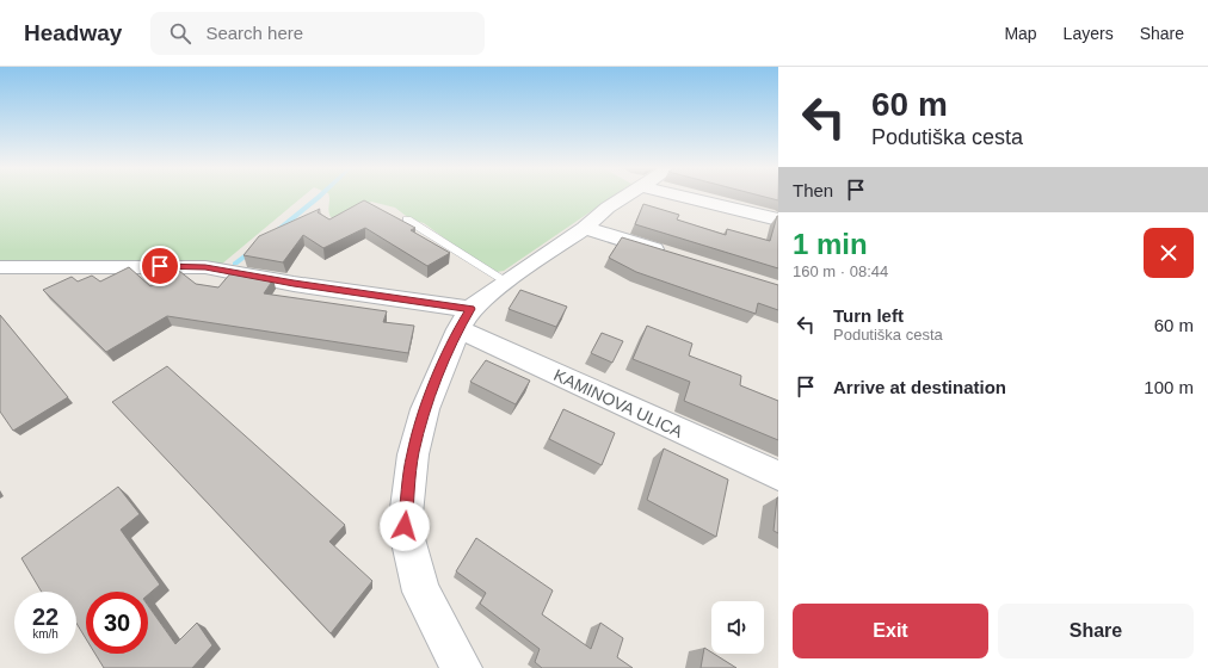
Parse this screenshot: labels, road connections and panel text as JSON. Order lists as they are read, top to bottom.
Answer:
{
  "streets": {
    "street": ["KAMINOVA ULICA"]
  },
  "page": {
    "header": "Headway",
    "search": "Search here",
    "nav": ["Map", "Layers", "Share"],
    "turn": ["60 m", "Podutiška cesta"],
    "then": "Then",
    "heading": ["1 min", "160 m · 08:44"],
    "list": [
      {
        "name": "Turn left",
        "note": "Podutiška cesta",
        "value": "60 m"
      },
      {
        "name": "Arrive at destination",
        "value": "100 m"
      }
    ],
    "speed": "22 km/h",
    "limit": "30",
    "buttons": ["Exit", "Share"]
  }
}
